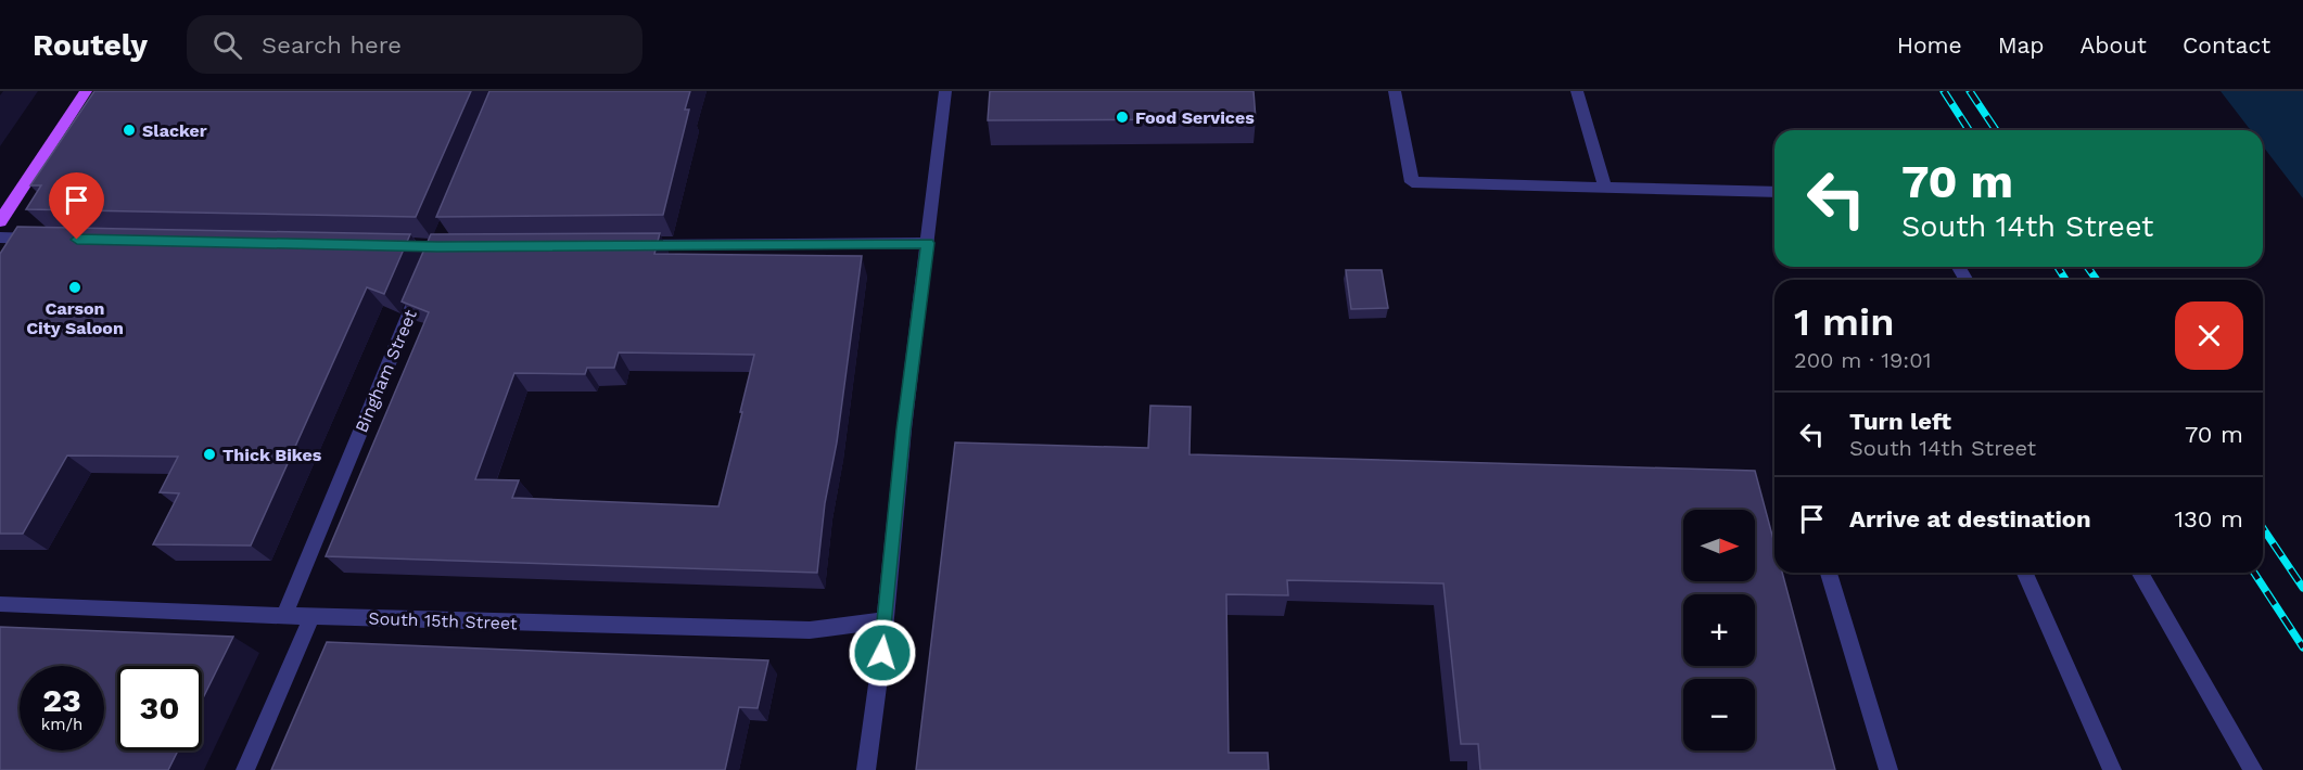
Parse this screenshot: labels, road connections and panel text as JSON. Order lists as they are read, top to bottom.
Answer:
{
  "streets": {
    "street": ["Bingham Street", "South 15th Street"]
  },
  "crossings": [
    ["Bingham Street", "South 15th Street"]
  ],
  "places": [
    "Food Services",
    "Slacker",
    "Carson City Saloon",
    "Thick Bikes"
  ],
  "north": "right",
  "page": {
    "header": "Routely",
    "search": "Search here",
    "nav": [
      "Home",
      "Map",
      "About",
      "Contact"
    ],
    "turn": ["70 m", "South 14th Street"],
    "heading": ["1 min", "200 m · 19:01"],
    "list": [
      {
        "name": "Turn left",
        "note": "South 14th Street",
        "value": "70 m"
      },
      {
        "name": "Arrive at destination",
        "value": "130 m"
      }
    ],
    "map_buttons": ["+", "−"],
    "speed": "23 km/h",
    "limit": "30"
  }
}
